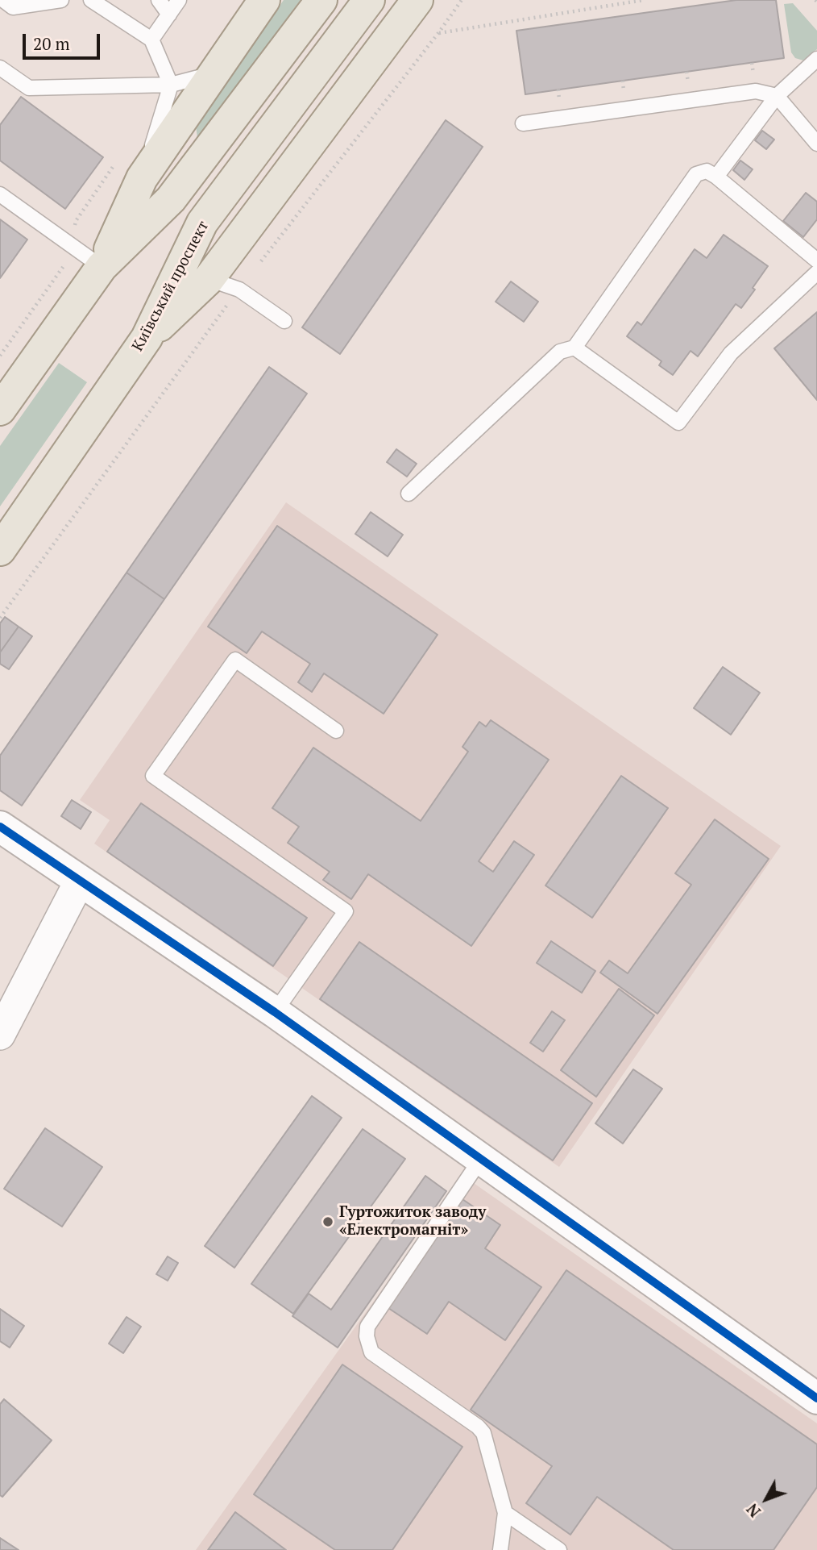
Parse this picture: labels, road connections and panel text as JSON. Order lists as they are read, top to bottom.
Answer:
{
  "streets": {
    "main road": ["Київський проспект"]
  },
  "places": ["Гуртожиток заводу «Електромагніт»"],
  "scale_bar": "20 m",
  "north": "bottom left"
}
